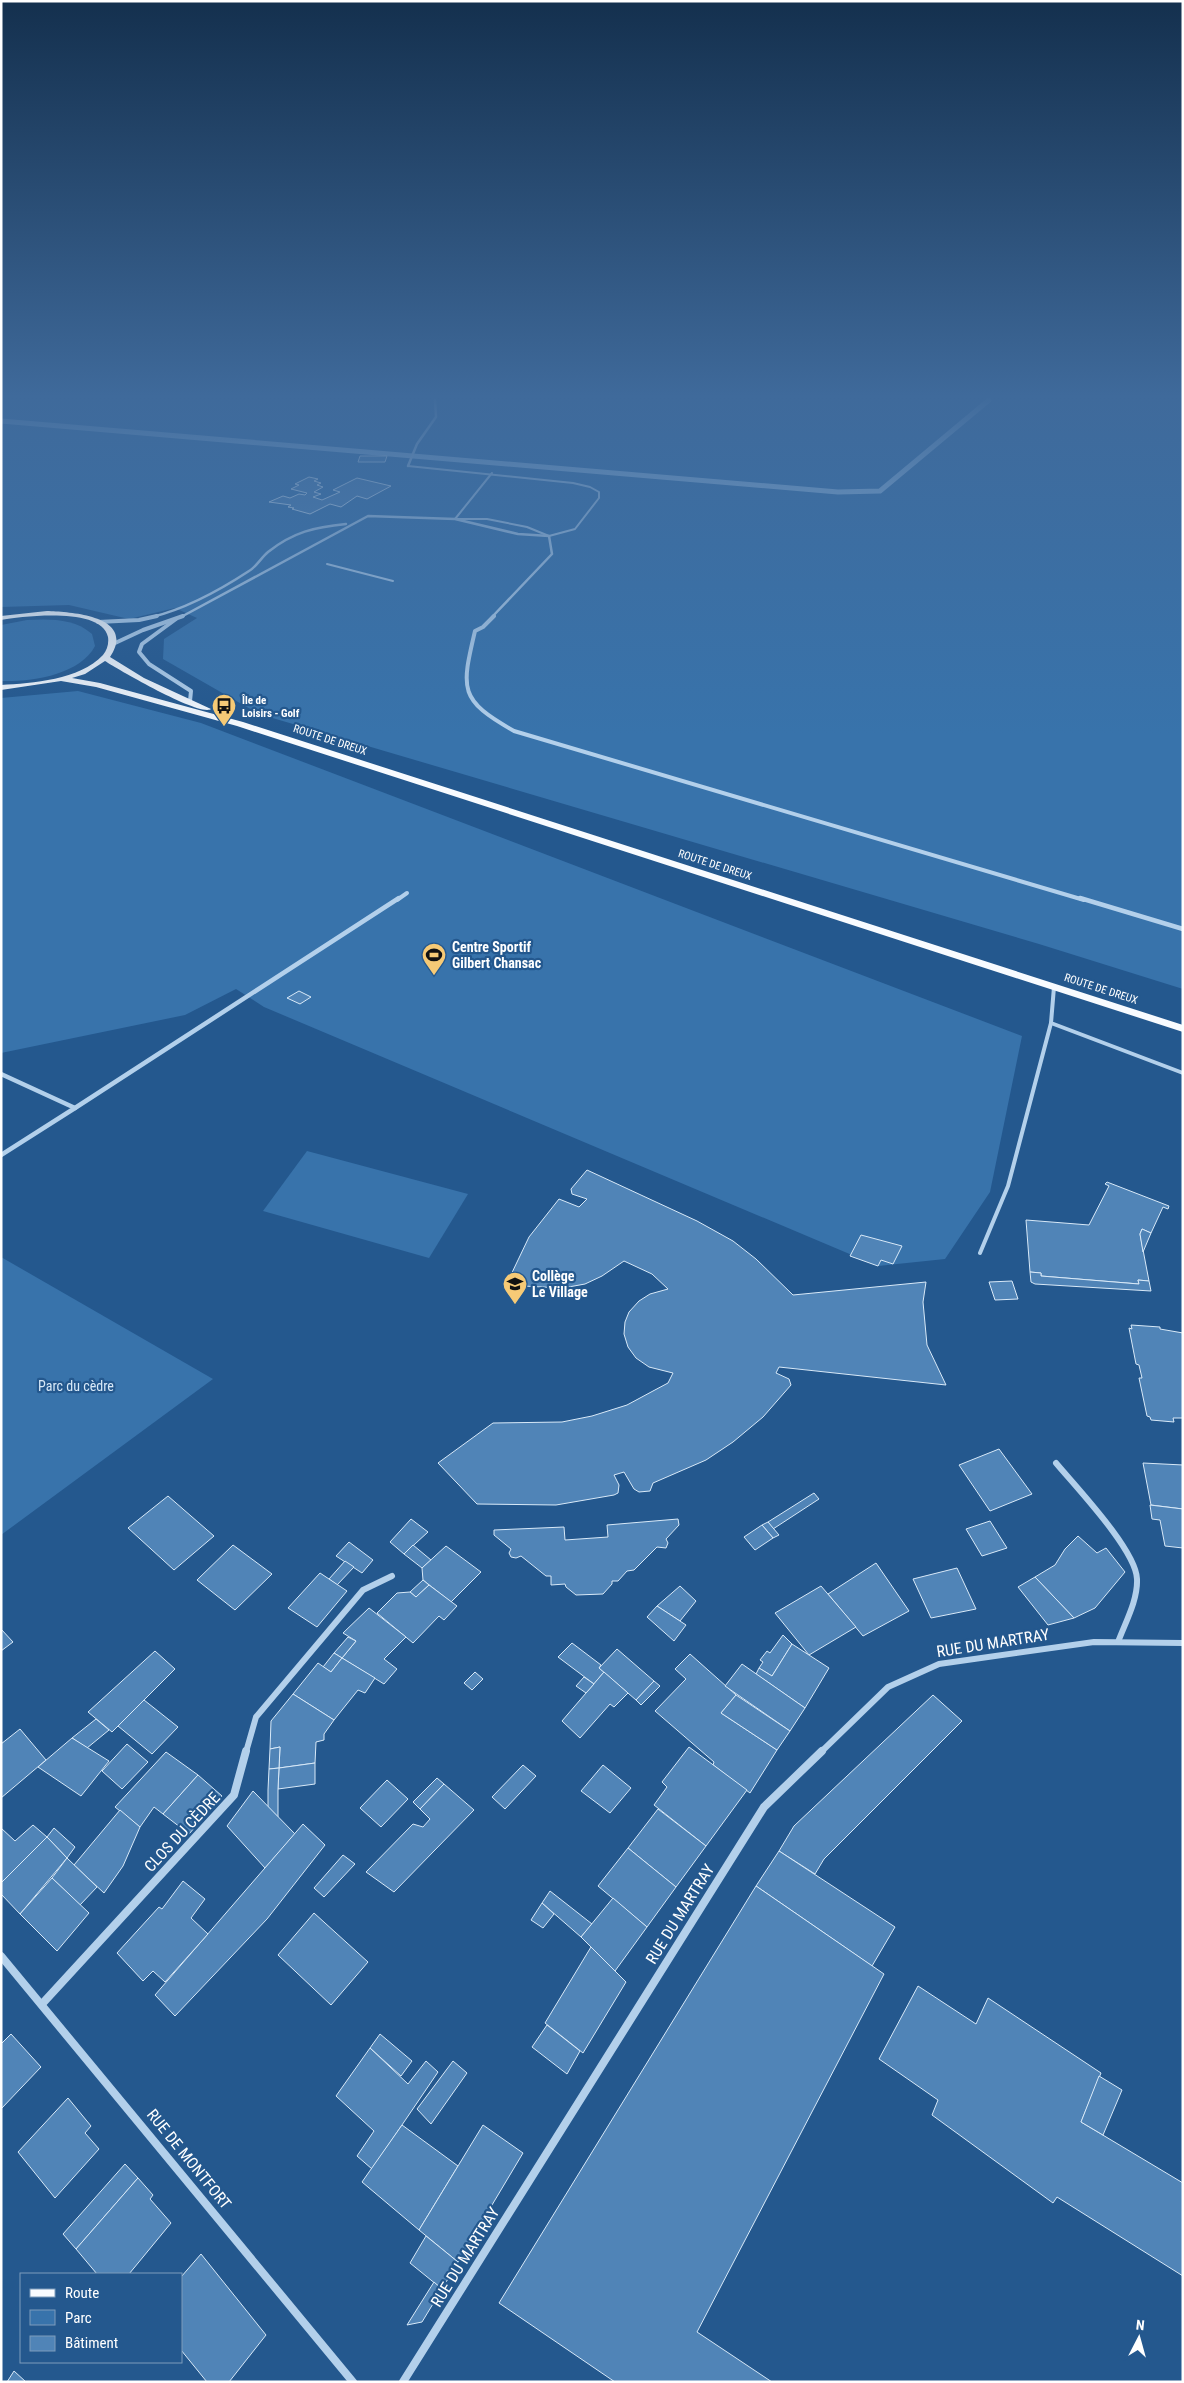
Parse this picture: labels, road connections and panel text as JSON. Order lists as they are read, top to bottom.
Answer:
{
  "streets": {
    "main road": ["ROUTE DE DREUX"],
    "street": ["RUE DU MARTRAY", "CLOS DU CÈDRE", "RUE DE MONTFORT"]
  },
  "crossings": [
    ["CLOS DU CÈDRE", "RUE DE MONTFORT"]
  ],
  "parks": ["Parc du cèdre"],
  "places": {
    "bus stop": ["Île de Loisirs - Golf"],
    "sports": ["Centre Sportif Gilbert Chansac"],
    "school or university": ["Collège Le Village"]
  },
  "legend": ["Route", "Parc", "Bâtiment"],
  "north": "top"
}
